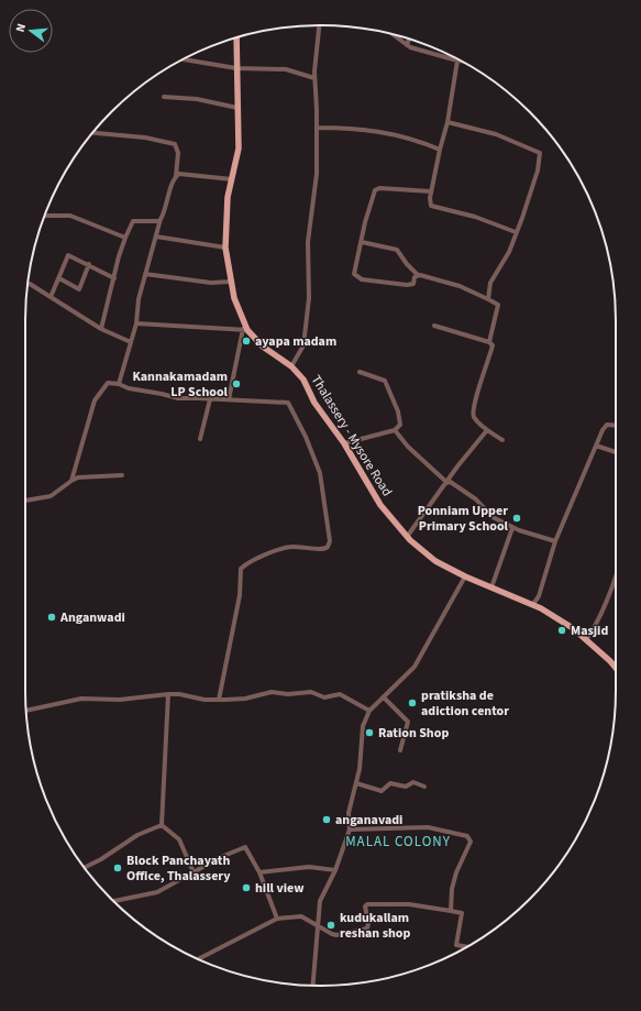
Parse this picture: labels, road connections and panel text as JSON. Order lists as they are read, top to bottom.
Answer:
{
  "streets": {
    "main road": ["Thalassery - Mysore Road"]
  },
  "districts": ["MALAL COLONY"],
  "places": [
    "ayapa madam",
    "Kannakamadam LP School",
    "Ponniam Upper Primary School",
    "Anganwadi",
    "Masjid",
    "pratiksha de adiction centor",
    "Ration Shop",
    "anganavadi",
    "Block Panchayath Office, Thalassery",
    "hill view",
    "kudukallam reshan shop"
  ],
  "north": "left"
}
